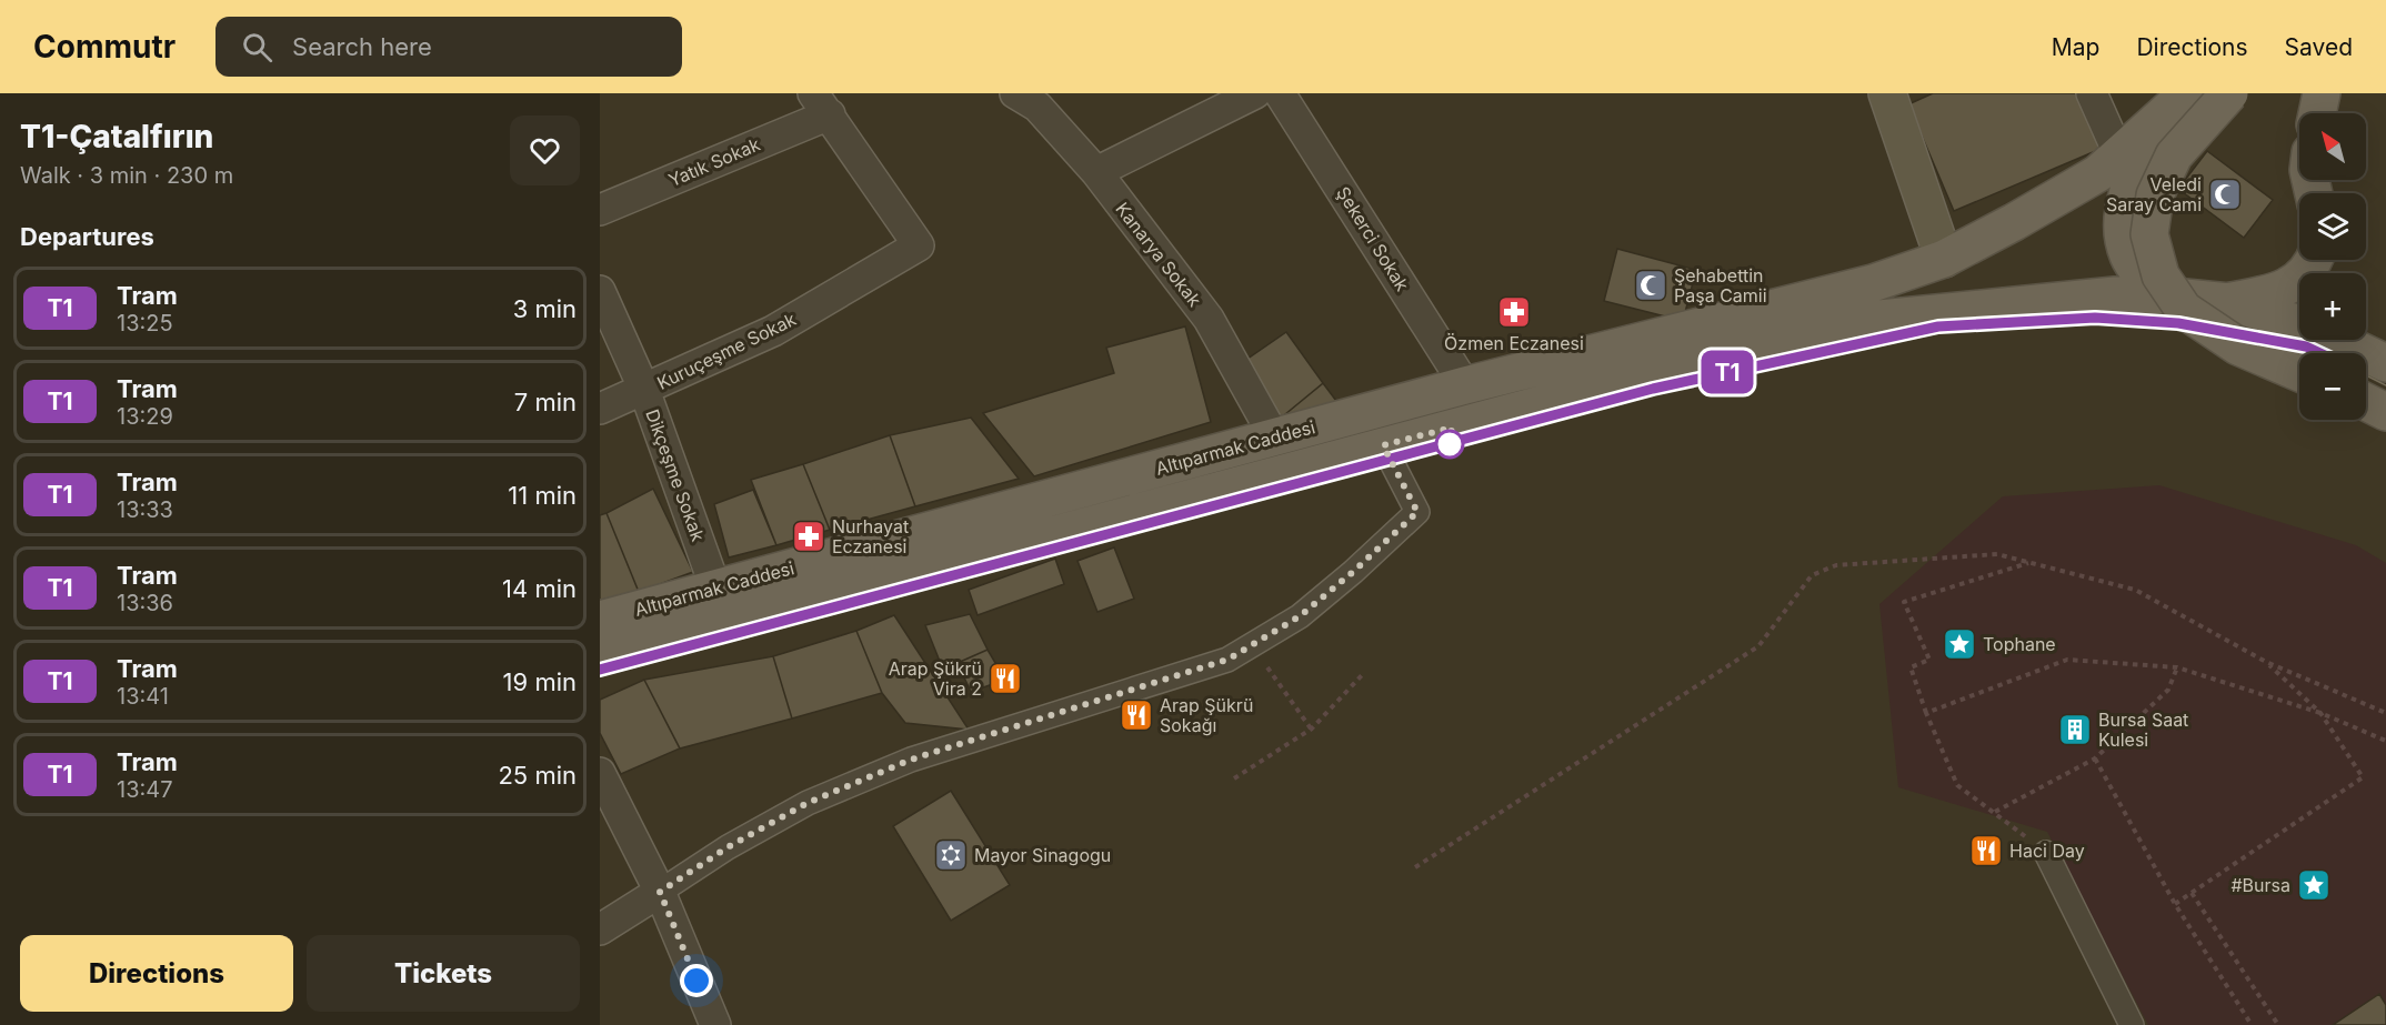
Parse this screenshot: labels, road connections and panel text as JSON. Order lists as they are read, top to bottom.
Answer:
{
  "streets": {
    "main road": ["Altıparmak Caddesi"],
    "street": [
      "Yatık Sokak",
      "Şekerci Sokak",
      "Kanarya Sokak",
      "Kuruçeşme Sokak",
      "Dikçeşme Sokak"
    ]
  },
  "crossings": [
    ["Yatık Sokak", "Kuruçeşme Sokak"],
    ["Şekerci Sokak", "Altıparmak Caddesi"],
    ["Kanarya Sokak", "Altıparmak Caddesi"],
    ["Kuruçeşme Sokak", "Dikçeşme Sokak"],
    ["Altıparmak Caddesi", "Dikçeşme Sokak"]
  ],
  "places": {
    "mosque": ["Veledi Saray Cami", "Şehabettin Paşa Camii"],
    "pharmacy": ["Özmen Eczanesi", "Nurhayat Eczanesi"],
    "place": ["Tophane", "#Bursa"],
    "restaurant": ["Arap Şükrü Vira 2", "Arap Şükrü Sokağı", "Haci Day"],
    "building": ["Bursa Saat Kulesi"],
    "synagogue": ["Mayor Sinagogu"]
  },
  "lines": ["tram line T1"],
  "north": "top left",
  "page": {
    "header": "Commutr",
    "search": "Search here",
    "nav": ["Map", "Directions", "Saved"],
    "heading": [
      ["T1-Çatalfırın", "Walk · 3 min · 230 m"],
      "Departures"
    ],
    "on_map": "T1",
    "map_buttons": ["+", "−"],
    "list": [
      {
        "mark": "T1",
        "name": "Tram",
        "note": "13:25",
        "value": "3 min"
      },
      {
        "mark": "T1",
        "name": "Tram",
        "note": "13:29",
        "value": "7 min"
      },
      {
        "mark": "T1",
        "name": "Tram",
        "note": "13:33",
        "value": "11 min"
      },
      {
        "mark": "T1",
        "name": "Tram",
        "note": "13:36",
        "value": "14 min"
      },
      {
        "mark": "T1",
        "name": "Tram",
        "note": "13:41",
        "value": "19 min"
      },
      {
        "mark": "T1",
        "name": "Tram",
        "note": "13:47",
        "value": "25 min"
      }
    ],
    "buttons": ["Directions", "Tickets"]
  }
}
